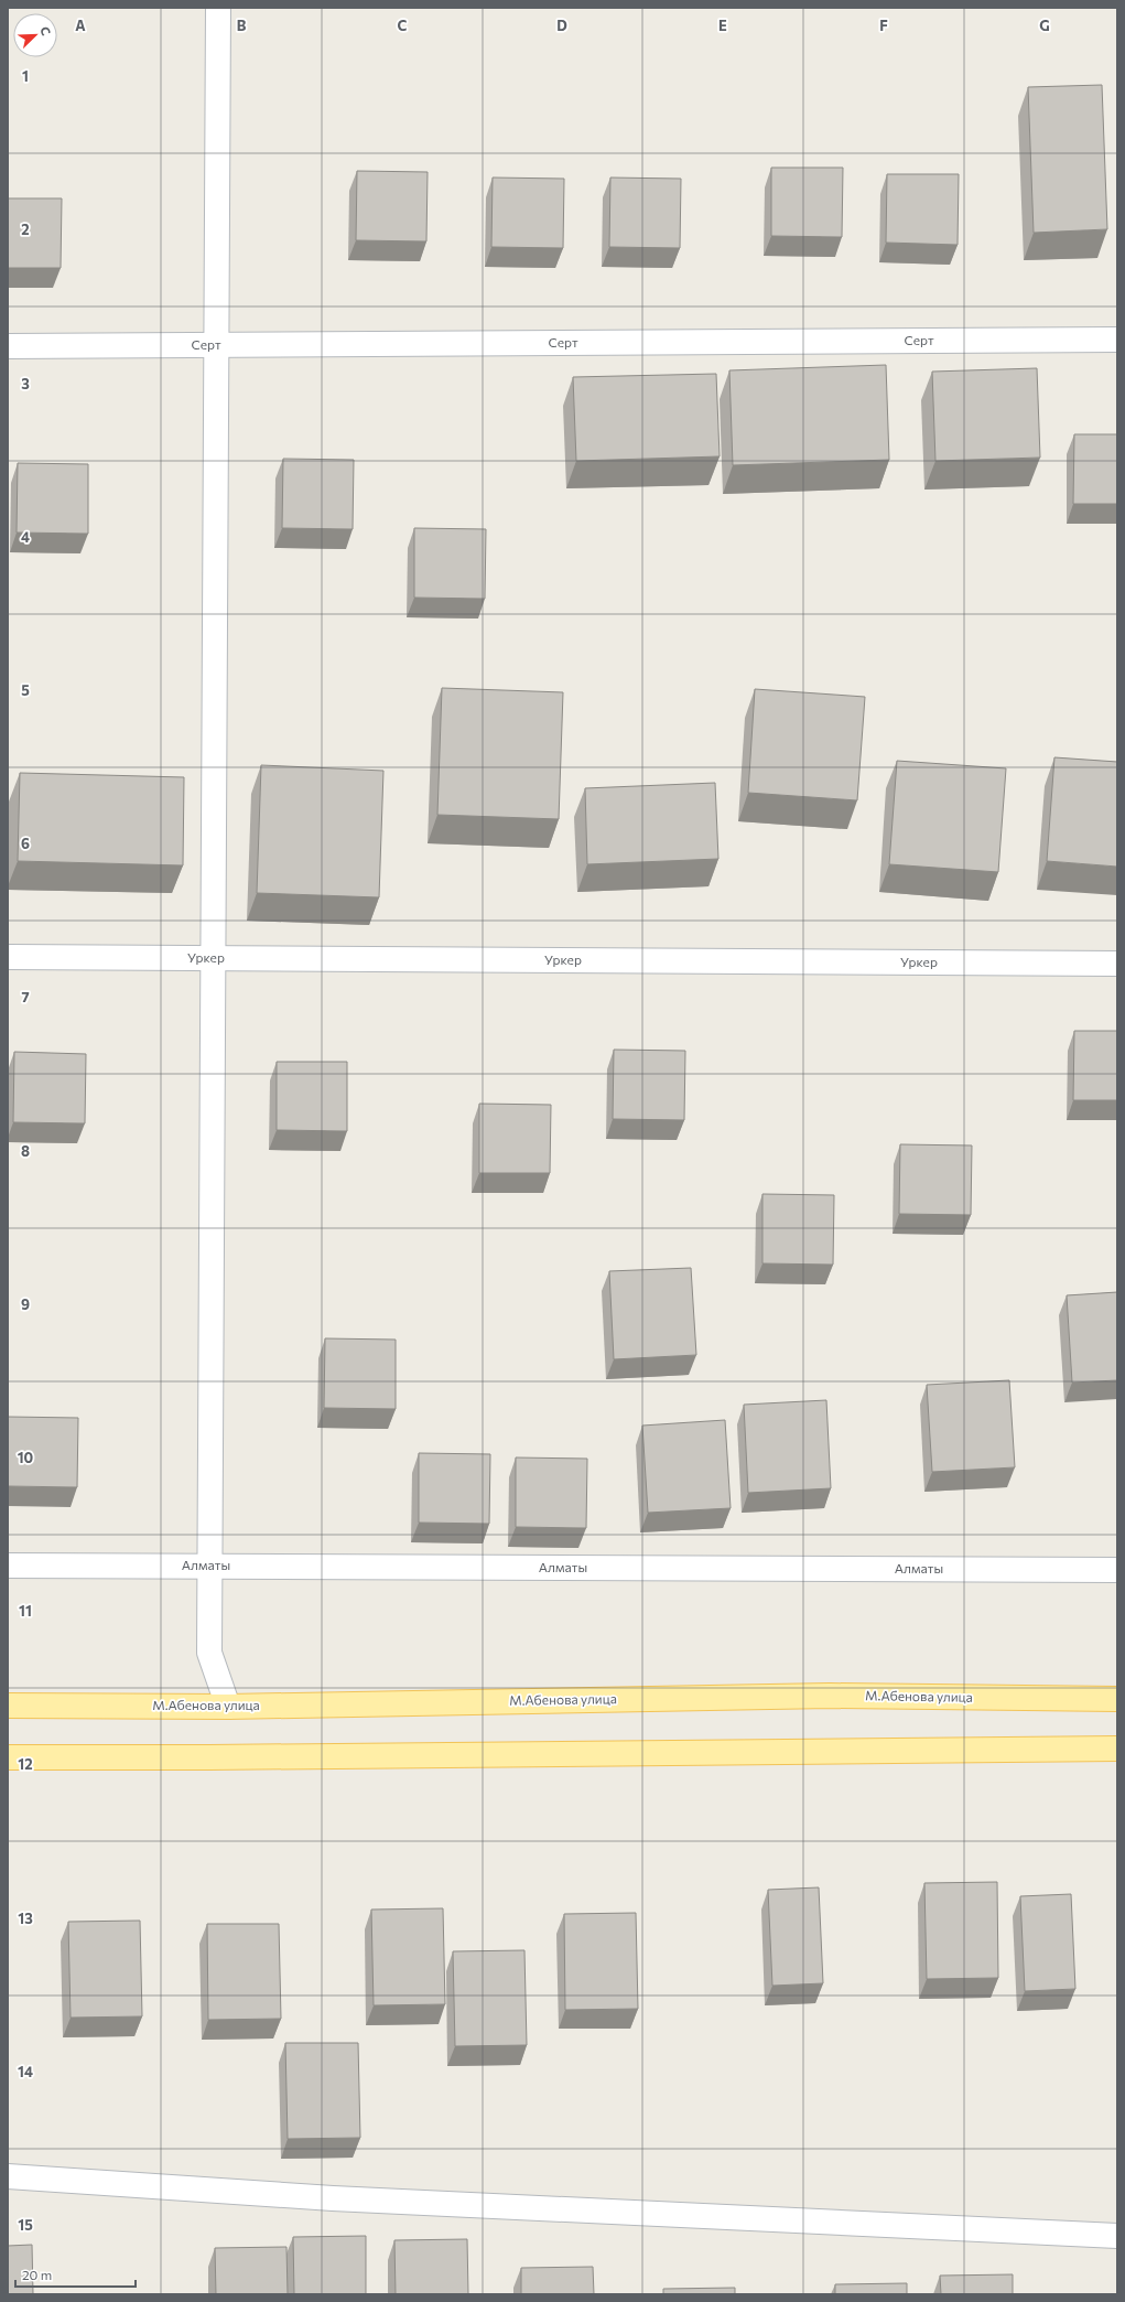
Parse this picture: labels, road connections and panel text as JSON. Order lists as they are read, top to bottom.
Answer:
{
  "streets": {
    "main road": ["М.Абенова улица"],
    "street": ["Серт", "Уркер", "Алматы"]
  },
  "scale_bar": "20 m",
  "north": "top right",
  "grid": {
    "columns": [
      "A",
      "B",
      "C",
      "D",
      "E",
      "F",
      "G"
    ],
    "rows": [
      "1",
      "2",
      "3",
      "4",
      "5",
      "6",
      "7",
      "8",
      "9",
      "10",
      "11",
      "12",
      "13",
      "14",
      "15"
    ]
  }
}
